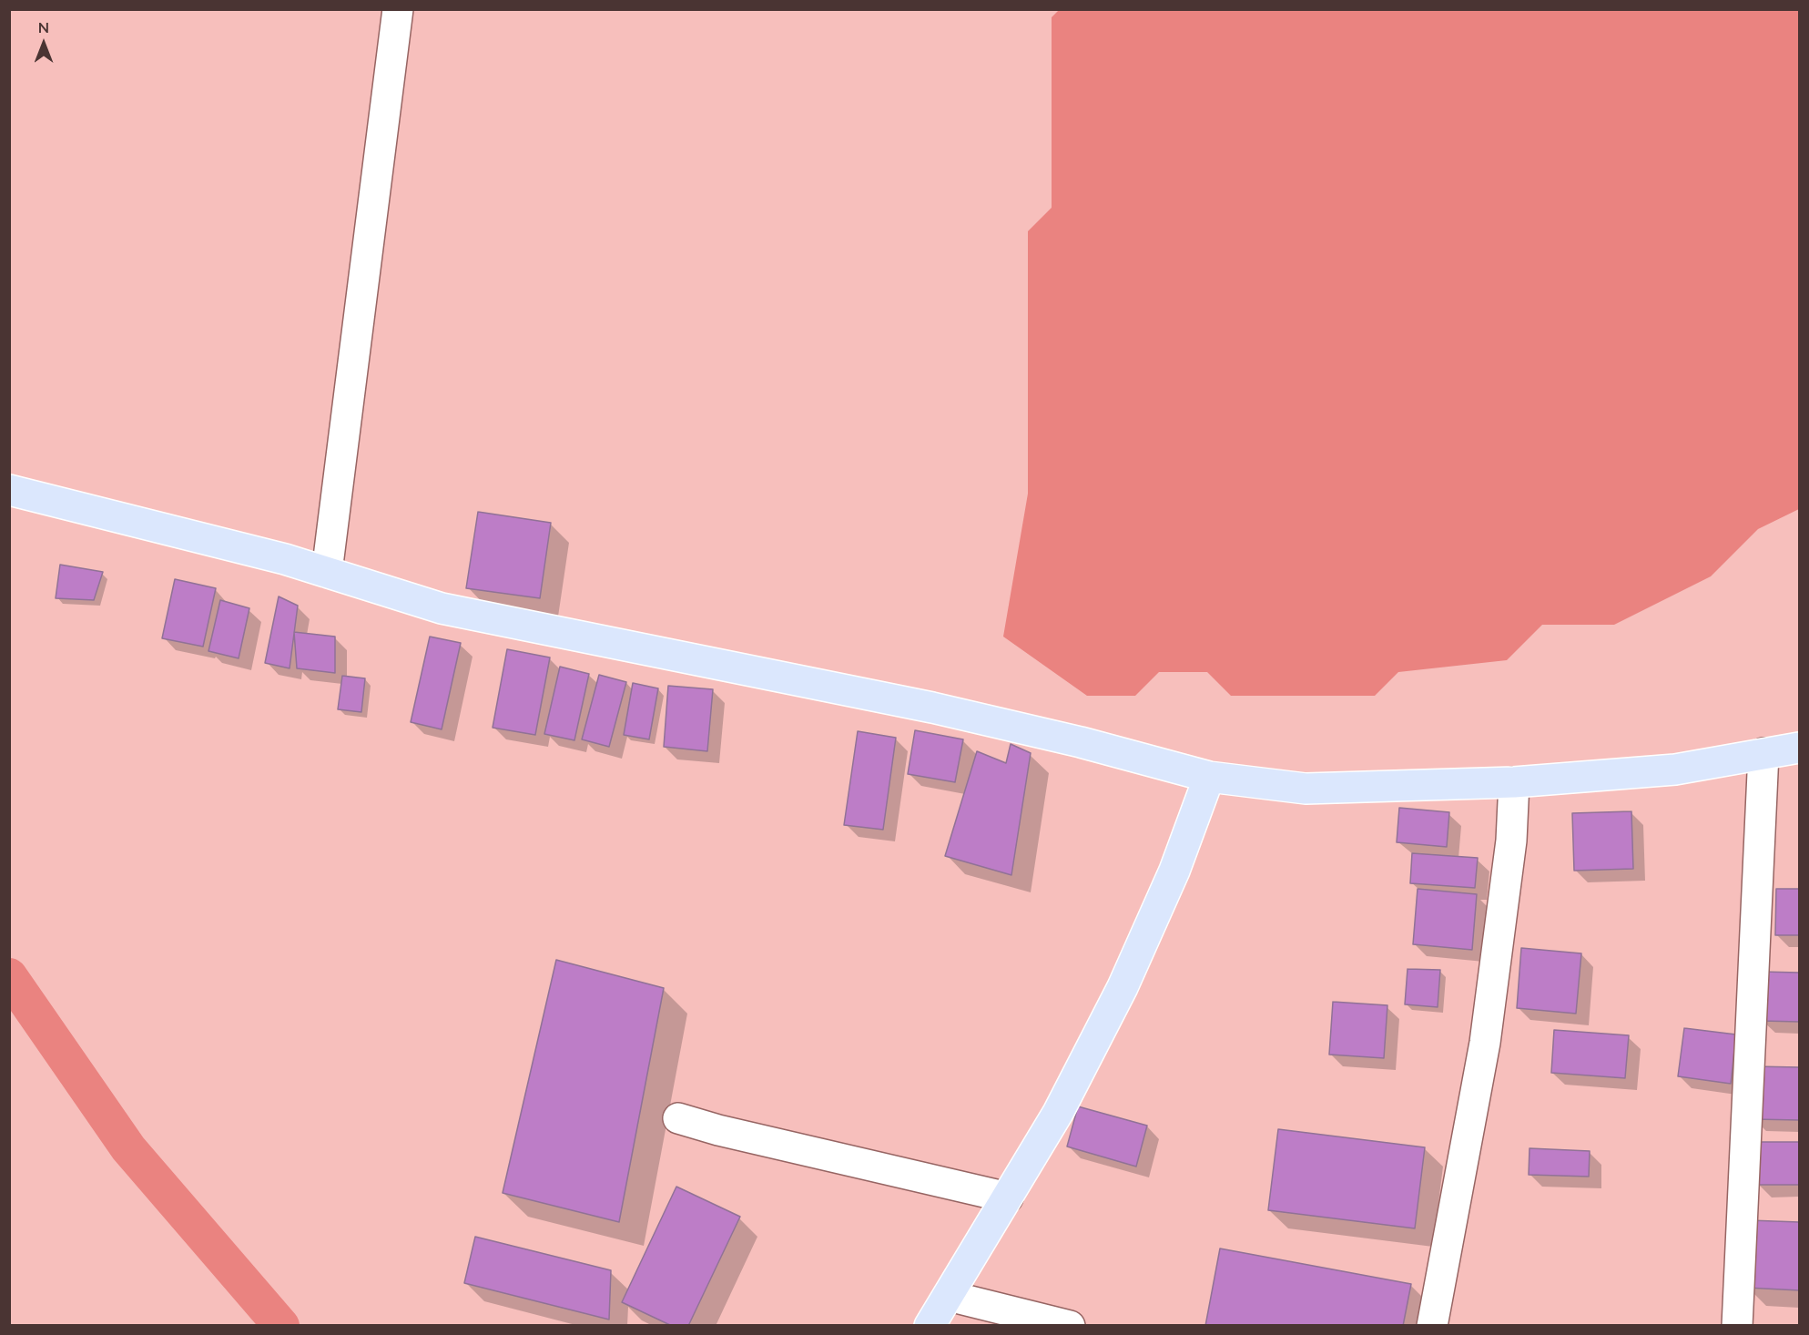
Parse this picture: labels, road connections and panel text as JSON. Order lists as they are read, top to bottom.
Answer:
{
  "north": "top"
}
